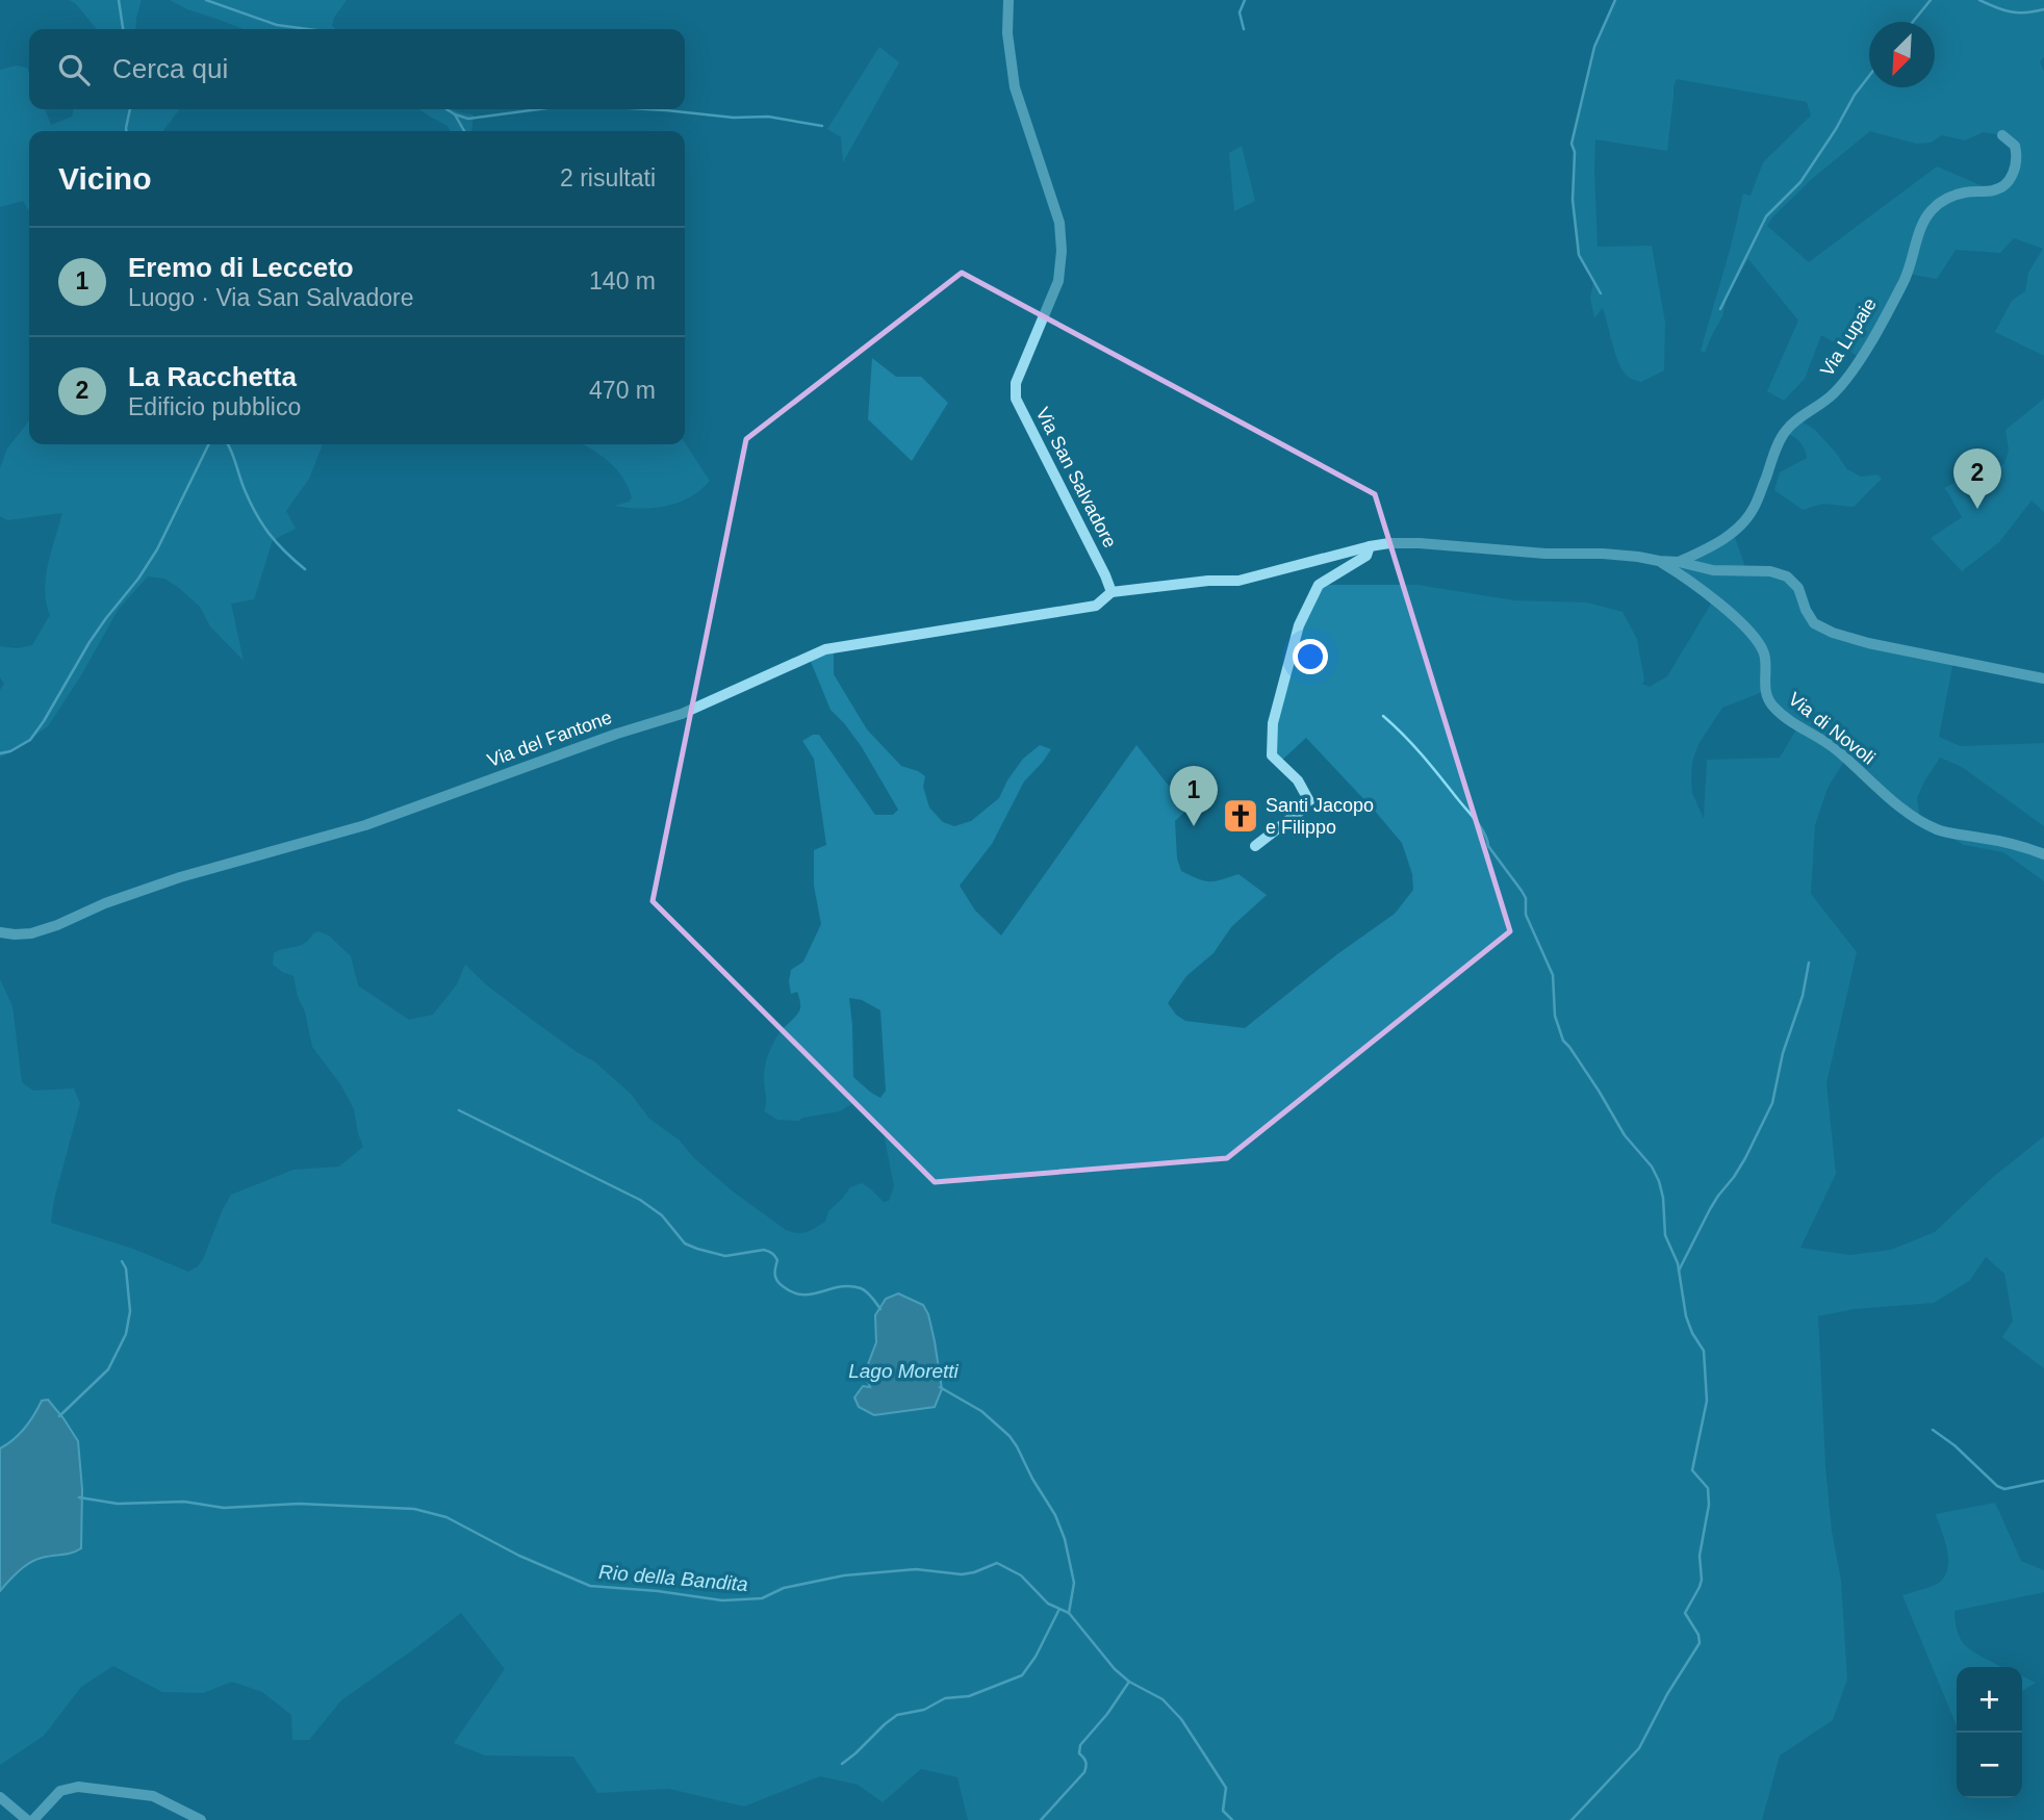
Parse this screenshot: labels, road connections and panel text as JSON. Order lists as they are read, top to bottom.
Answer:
{
  "streets": {
    "street": [
      "Via Lupaie",
      "Via San Salvadore",
      "Via di Novoli",
      "Via del Fantone"
    ]
  },
  "crossings": [
    ["Via Lupaie", "Via di Novoli"],
    ["Via San Salvadore", "Via del Fantone"]
  ],
  "water": ["Lago Moretti", "Rio della Bandita"],
  "places": {
    "church": ["Santi Jacopo e Filippo"]
  },
  "north": "bottom left",
  "page": {
    "search": "Cerca qui",
    "heading": ["Vicino", "2 risultati"],
    "list": [
      {
        "mark": "1",
        "name": "Eremo di Lecceto",
        "note": "Luogo · Via San Salvadore",
        "value": "140 m"
      },
      {
        "mark": "2",
        "name": "La Racchetta",
        "note": "Edificio pubblico",
        "value": "470 m"
      }
    ],
    "pins": ["2", "1"],
    "map_buttons": ["+", "−"]
  }
}
